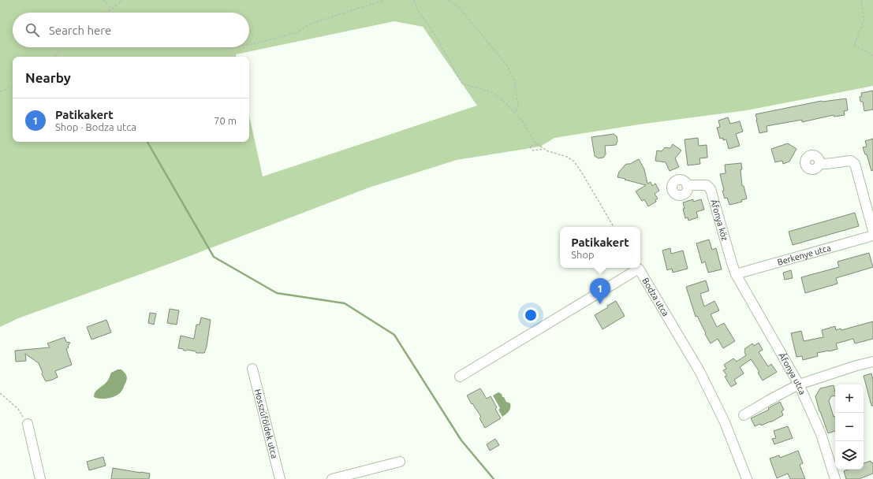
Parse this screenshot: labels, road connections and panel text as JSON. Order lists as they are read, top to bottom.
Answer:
{
  "streets": {
    "street": [
      "Áfonya köz",
      "Berkenye utca",
      "Bodza utca",
      "Áfonya utca",
      "Hosszúföldek utca"
    ]
  },
  "crossings": [
    ["Áfonya köz", "Berkenye utca"],
    ["Áfonya köz", "Áfonya utca"],
    ["Berkenye utca", "Áfonya utca"]
  ],
  "page": {
    "search": "Search here",
    "heading": "Nearby",
    "list": [
      {
        "mark": "1",
        "name": "Patikakert",
        "note": "Shop · Bodza utca",
        "value": "70 m"
      }
    ],
    "popup": ["Patikakert", "Shop"],
    "pins": "1",
    "map_buttons": ["+", "−"]
  }
}
